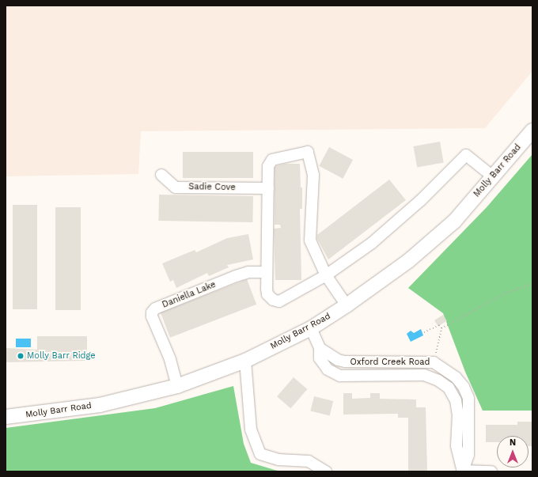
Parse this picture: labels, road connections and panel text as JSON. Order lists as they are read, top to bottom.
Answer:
{
  "streets": {
    "main road": ["Molly Barr Road"],
    "street": ["Sadie Cove", "Daniella Lake", "Oxford Creek Road"]
  },
  "crossings": [
    ["Molly Barr Road", "Daniella Lake"],
    ["Molly Barr Road", "Oxford Creek Road"]
  ],
  "places": ["Molly Barr Ridge"],
  "north": "top"
}
